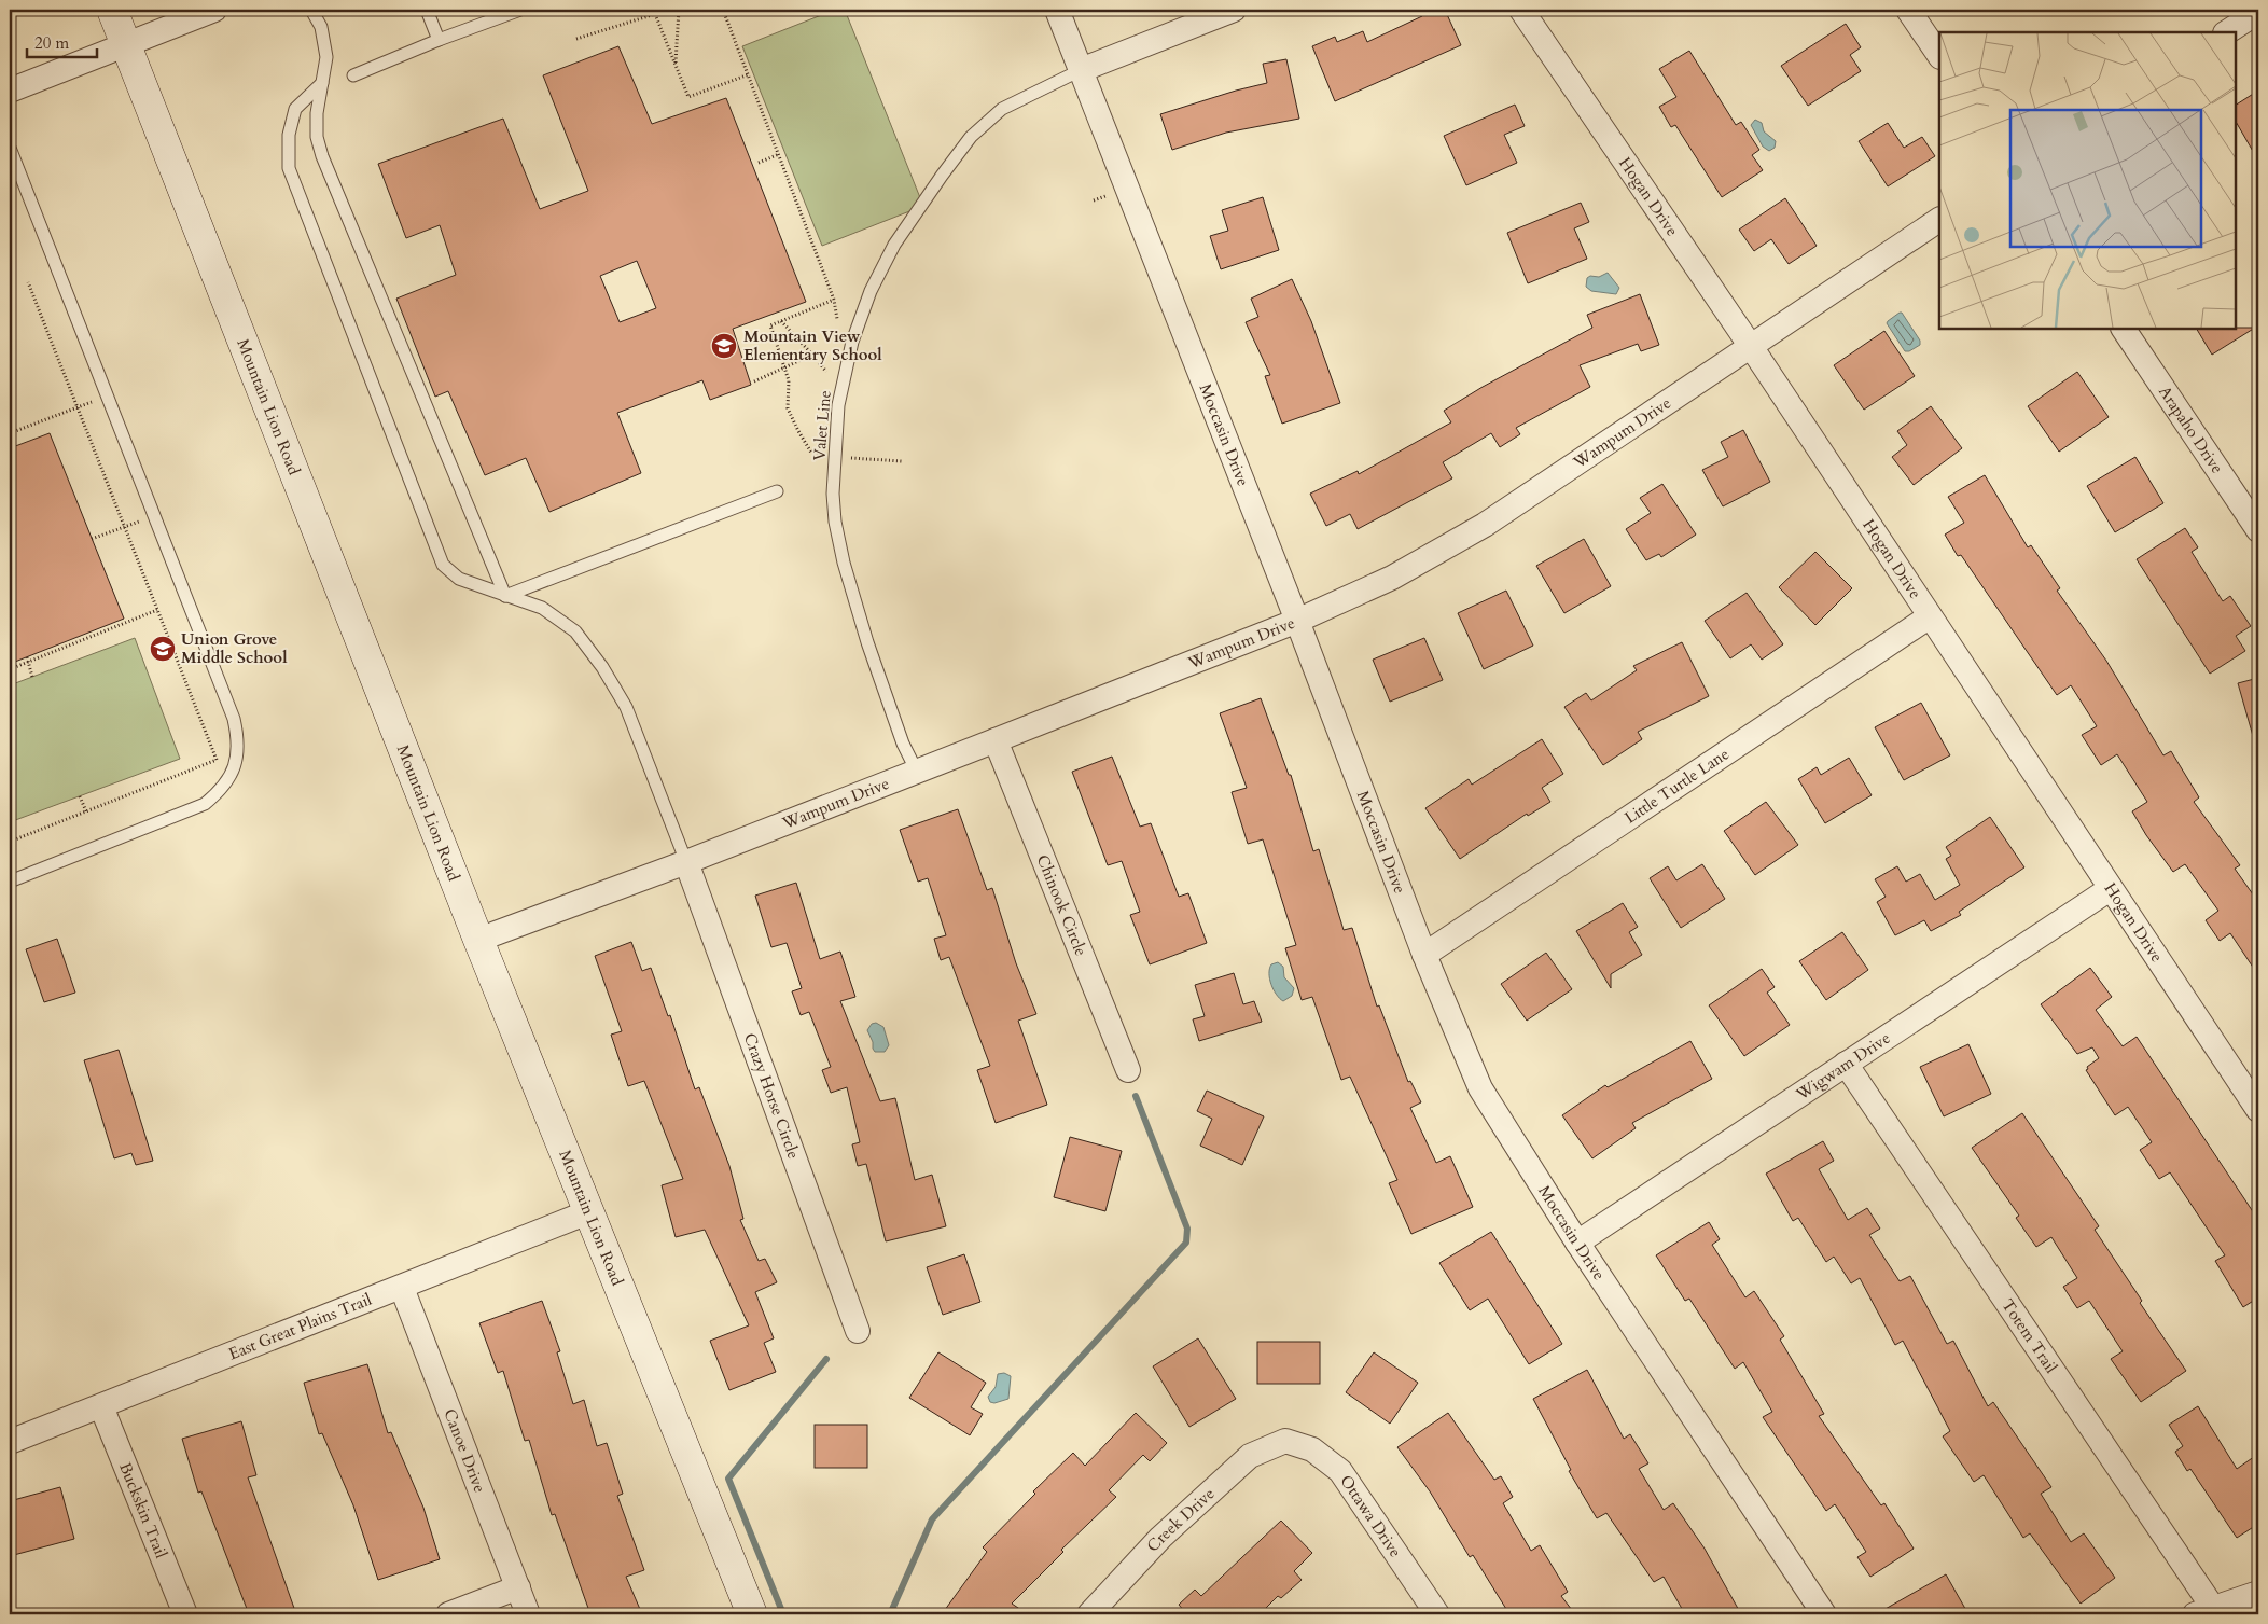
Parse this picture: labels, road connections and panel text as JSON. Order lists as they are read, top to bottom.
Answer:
{
  "streets": {
    "street": [
      "Hogan Drive",
      "Mountain Lion Road",
      "Arapaho Drive",
      "Wampum Drive",
      "Moccasin Drive",
      "Little Turtle Lane",
      "Chinook Circle",
      "Wigwam Drive",
      "Crazy Horse Circle",
      "East Great Plains Trail",
      "Totem Trail",
      "Canoe Drive",
      "Buckskin Trail",
      "Ottawa Drive",
      "Creek Drive"
    ],
    "lane": ["Valet Line"]
  },
  "crossings": [
    ["Hogan Drive", "Wampum Drive"],
    ["Hogan Drive", "Little Turtle Lane"],
    ["Hogan Drive", "Wigwam Drive"],
    ["Mountain Lion Road", "Wampum Drive"],
    ["Mountain Lion Road", "East Great Plains Trail"],
    ["Valet Line", "Wampum Drive"],
    ["Valet Line", "Moccasin Drive"],
    ["Wampum Drive", "Moccasin Drive"],
    ["Wampum Drive", "Chinook Circle"],
    ["Wampum Drive", "Crazy Horse Circle"],
    ["Moccasin Drive", "Little Turtle Lane"],
    ["Moccasin Drive", "Wigwam Drive"],
    ["Wigwam Drive", "Totem Trail"],
    ["East Great Plains Trail", "Canoe Drive"],
    ["East Great Plains Trail", "Buckskin Trail"],
    ["Ottawa Drive", "Creek Drive"]
  ],
  "places": {
    "school or university": ["Mountain View Elementary School", "Union Grove Middle School"]
  },
  "scale_bar": "20 m"
}
